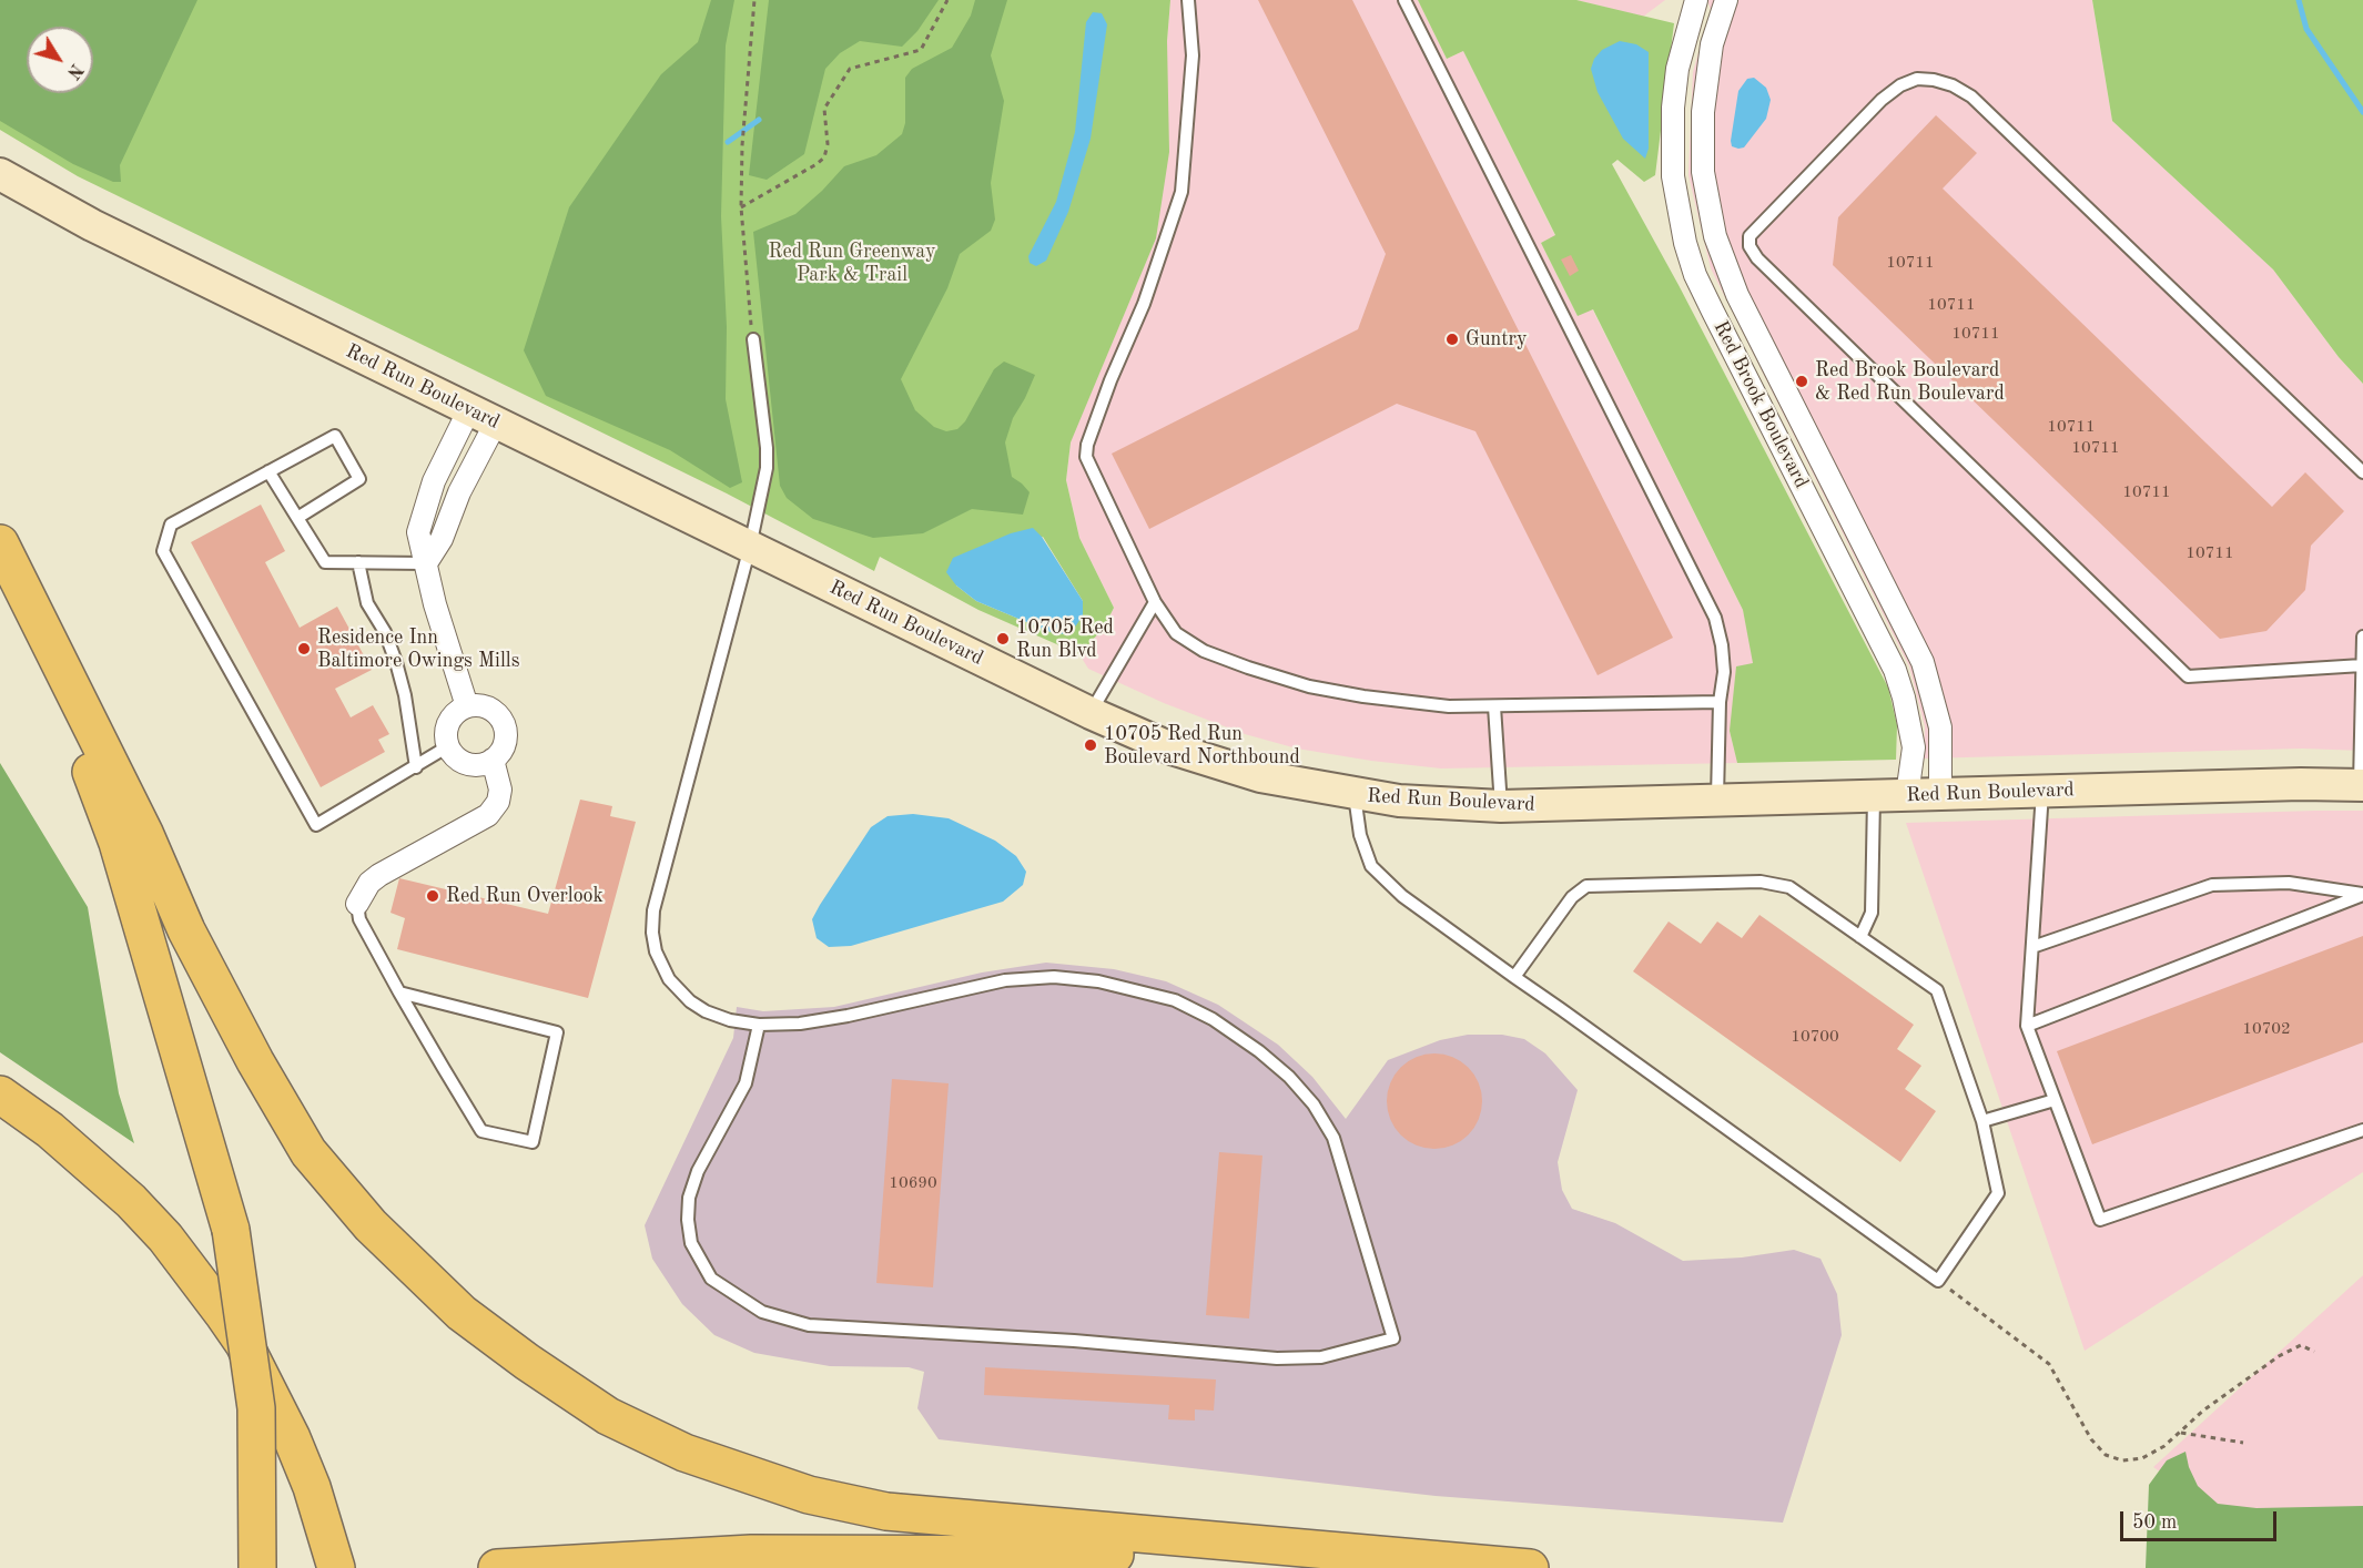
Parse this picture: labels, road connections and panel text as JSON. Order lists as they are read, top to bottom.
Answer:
{
  "streets": {
    "main road": ["Red Run Boulevard"],
    "street": ["Red Brook Boulevard"]
  },
  "crossings": [
    ["Red Run Boulevard", "Red Brook Boulevard"]
  ],
  "parks": ["Red Run Greenway Park & Trail"],
  "places": [
    "Guntry",
    "Red Brook Boulevard & Red Run Boulevard",
    "10705 Red Run Blvd",
    "Residence Inn Baltimore Owings Mills",
    "10705 Red Run Boulevard Northbound",
    "Red Run Overlook"
  ],
  "house_numbers": [
    "10711",
    "10711",
    "10711",
    "10711",
    "10711",
    "10711",
    "10711",
    "10702",
    "10700",
    "10690"
  ],
  "scale_bar": "50 m",
  "north": "bottom right"
}
